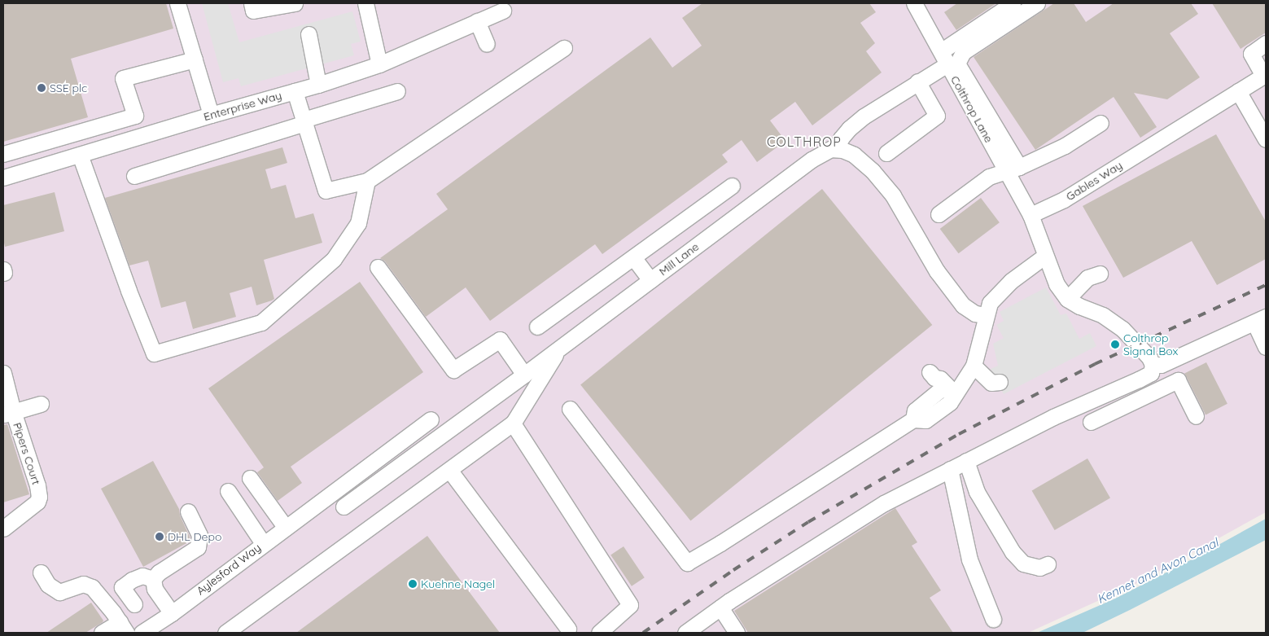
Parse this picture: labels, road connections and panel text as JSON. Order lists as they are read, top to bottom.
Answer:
{
  "streets": {
    "street": [
      "Enterprise Way",
      "Colthrop Lane",
      "Gables Way",
      "Mill Lane",
      "Pipers Court",
      "Aylesford Way"
    ]
  },
  "crossings": [
    ["Colthrop Lane", "Gables Way"]
  ],
  "districts": ["COLTHROP"],
  "water": ["Kennet and Avon Canal"],
  "places": [
    "SSE plc",
    "Colthrop Signal Box",
    "DHL Depo",
    "Kuehne Nagel"
  ]
}
